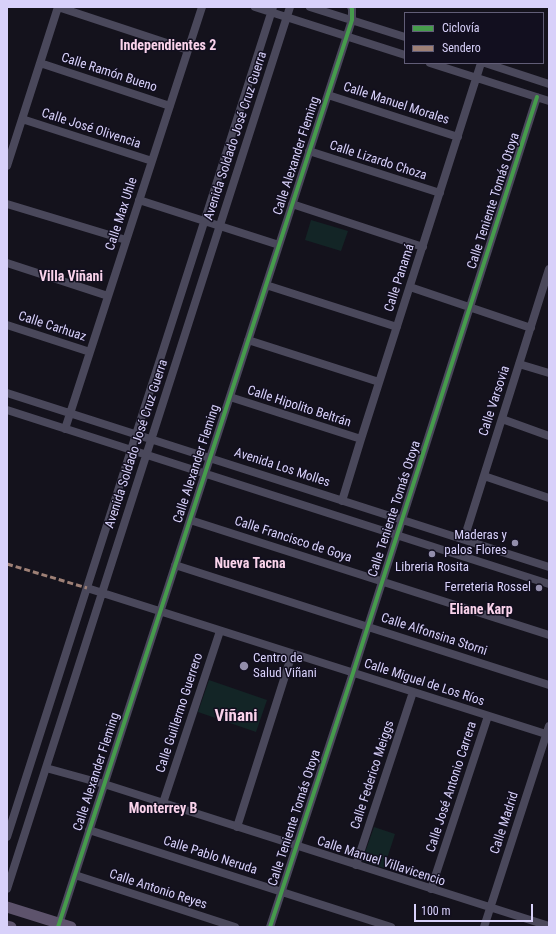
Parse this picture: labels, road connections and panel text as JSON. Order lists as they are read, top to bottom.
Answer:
{
  "streets": {
    "street": [
      "Calle Ramón Bueno",
      "Calle Manuel Morales",
      "Calle José Olivencia",
      "Avenida Soldado José Cruz Guerra",
      "Calle Alexander Fleming",
      "Calle Lizardo Choza",
      "Calle Teniente Tomás Otoya",
      "Calle Max Uhle",
      "Calle Panamá",
      "Calle Carhuaz",
      "Calle Varsovia",
      "Calle Hipolito Beltrán",
      "Avenida Los Molles",
      "Calle Francisco de Goya",
      "Calle Alfonsina Storni",
      "Calle Miguel de Los Ríos",
      "Calle Guillermo Guerrero",
      "Calle Federico Meiggs",
      "Calle José Antonio Carrera",
      "Calle Madrid",
      "Calle Pablo Neruda",
      "Calle Manuel Villavicencio",
      "Calle Antonio Reyes"
    ]
  },
  "crossings": [
    ["Calle Ramón Bueno", "Calle Max Uhle"],
    ["Calle Manuel Morales", "Calle Alexander Fleming"],
    ["Calle Manuel Morales", "Calle Panamá"],
    ["Calle José Olivencia", "Calle Max Uhle"],
    ["Avenida Soldado José Cruz Guerra", "Avenida Los Molles"],
    ["Avenida Soldado José Cruz Guerra", "Calle Miguel de Los Ríos"],
    ["Avenida Soldado José Cruz Guerra", "Calle Manuel Villavicencio"],
    ["Calle Alexander Fleming", "Calle Lizardo Choza"],
    ["Calle Alexander Fleming", "Calle Hipolito Beltrán"],
    ["Calle Alexander Fleming", "Avenida Los Molles"],
    ["Calle Alexander Fleming", "Calle Francisco de Goya"],
    ["Calle Alexander Fleming", "Calle Alfonsina Storni"],
    ["Calle Alexander Fleming", "Calle Miguel de Los Ríos"],
    ["Calle Alexander Fleming", "Calle Pablo Neruda"],
    ["Calle Alexander Fleming", "Calle Manuel Villavicencio"],
    ["Calle Alexander Fleming", "Calle Antonio Reyes"],
    ["Calle Lizardo Choza", "Calle Panamá"],
    ["Calle Teniente Tomás Otoya", "Avenida Los Molles"],
    ["Calle Teniente Tomás Otoya", "Calle Francisco de Goya"],
    ["Calle Teniente Tomás Otoya", "Calle Alfonsina Storni"],
    ["Calle Teniente Tomás Otoya", "Calle Miguel de Los Ríos"],
    ["Calle Teniente Tomás Otoya", "Calle Pablo Neruda"],
    ["Calle Teniente Tomás Otoya", "Calle Manuel Villavicencio"],
    ["Calle Max Uhle", "Calle Carhuaz"],
    ["Calle Max Uhle", "Avenida Los Molles"],
    ["Calle Panamá", "Calle Hipolito Beltrán"],
    ["Calle Panamá", "Avenida Los Molles"],
    ["Calle Varsovia", "Avenida Los Molles"],
    ["Calle Miguel de Los Ríos", "Calle Guillermo Guerrero"],
    ["Calle Miguel de Los Ríos", "Calle Federico Meiggs"],
    ["Calle Miguel de Los Ríos", "Calle José Antonio Carrera"],
    ["Calle Miguel de Los Ríos", "Calle Madrid"],
    ["Calle Guillermo Guerrero", "Calle Manuel Villavicencio"],
    ["Calle Federico Meiggs", "Calle Manuel Villavicencio"],
    ["Calle José Antonio Carrera", "Calle Manuel Villavicencio"],
    ["Calle Madrid", "Calle Manuel Villavicencio"]
  ],
  "districts": [
    "Independientes 2",
    "Villa Viñani",
    "Nueva Tacna",
    "Eliane Karp",
    "Viñani",
    "Monterrey B"
  ],
  "places": [
    "Maderas y palos Flores",
    "Libreria Rosita",
    "Ferreteria Rossel",
    "Centro de Salud Viñani"
  ],
  "legend": ["Ciclovía", "Sendero"],
  "scale_bar": "100 m"
}
